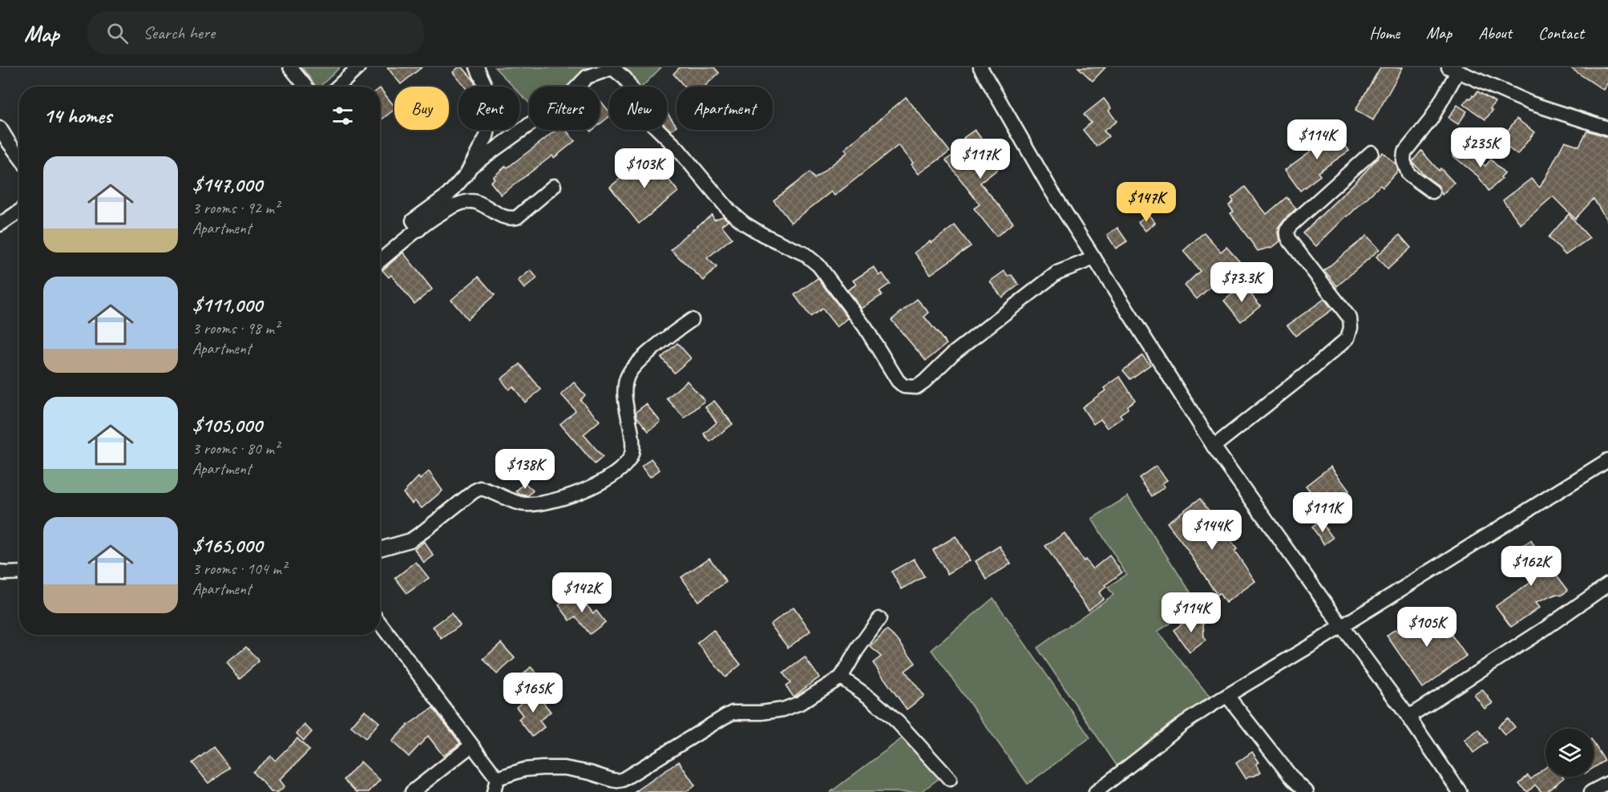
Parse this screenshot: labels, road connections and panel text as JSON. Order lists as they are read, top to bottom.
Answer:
{
  "page": {
    "header": "Map",
    "search": "Search here",
    "nav": [
      "Home",
      "Map",
      "About",
      "Contact"
    ],
    "chip": [
      "Buy",
      "Rent",
      "Filters",
      "New",
      "Apartment"
    ],
    "heading": "14 homes",
    "price": [
      "$114K",
      "$235K",
      "$117K",
      "$103K",
      "$147K",
      "$73.3K",
      "$138K",
      "$111K",
      "$144K",
      "$162K",
      "$142K",
      "$114K",
      "$105K",
      "$165K"
    ],
    "list": [
      {
        "name": "$147,000",
        "note": "3 rooms · 92 m² · Apartment"
      },
      {
        "name": "$111,000",
        "note": "3 rooms · 98 m² · Apartment"
      },
      {
        "name": "$105,000",
        "note": "3 rooms · 80 m² · Apartment"
      },
      {
        "name": "$165,000",
        "note": "3 rooms · 104 m² · Apartment"
      }
    ]
  }
}
